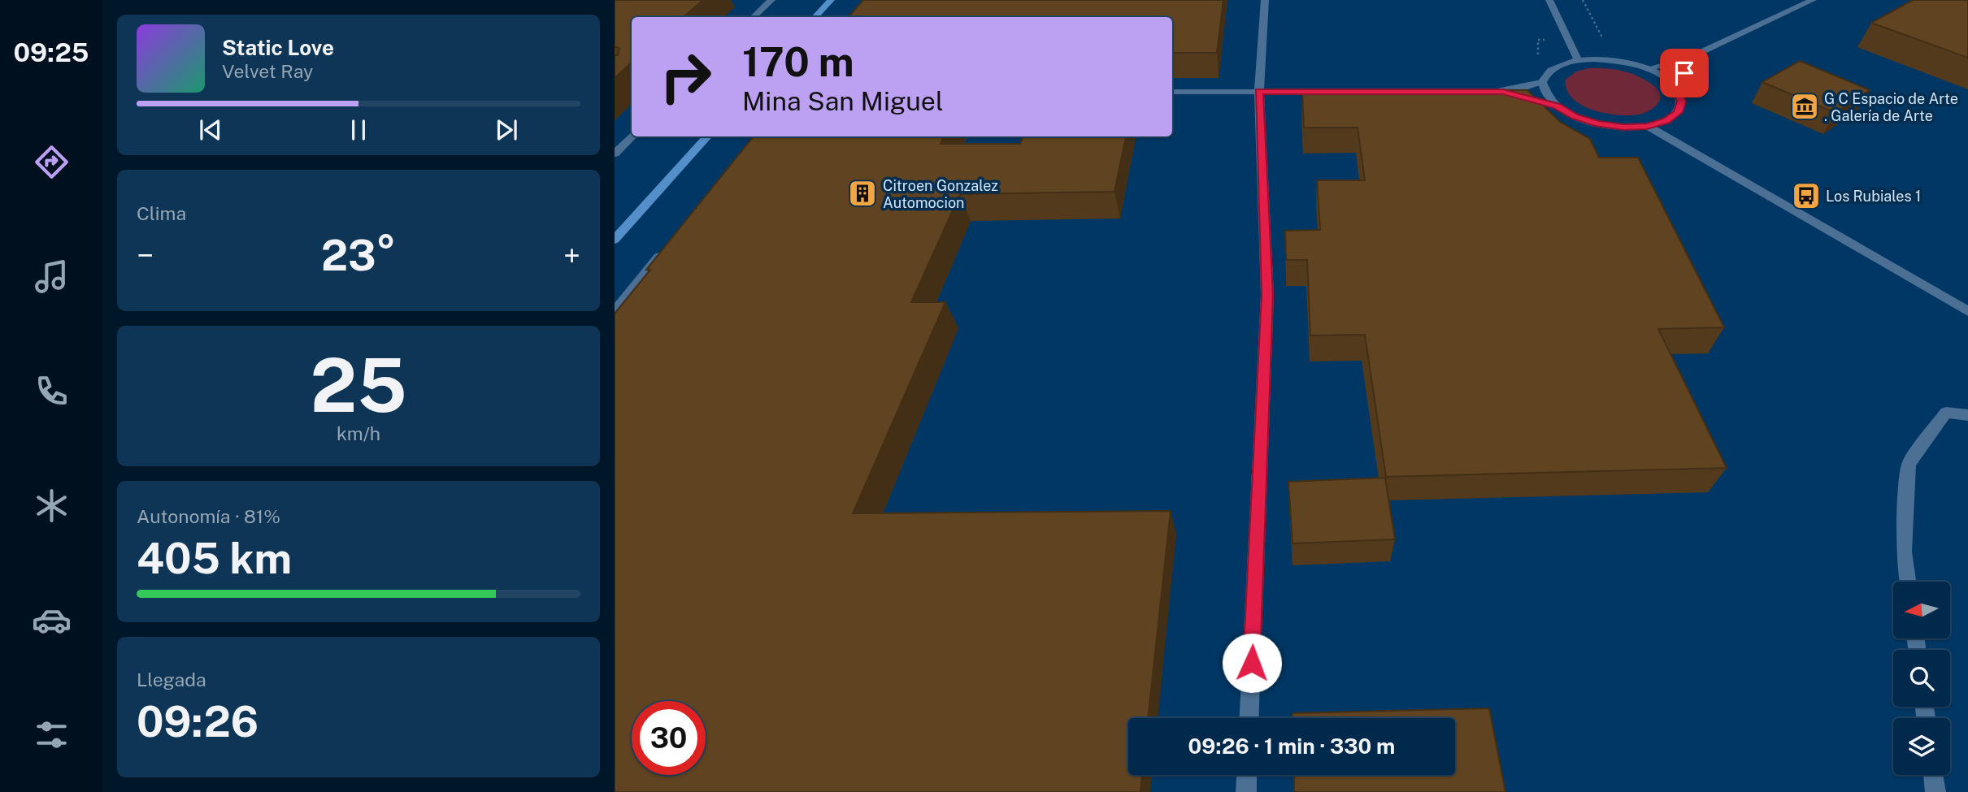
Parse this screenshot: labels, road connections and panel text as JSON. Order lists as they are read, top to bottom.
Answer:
{
  "places": {
    "museum": ["G C Espacio de Arte . Galería de Arte"],
    "building": ["Citroen Gonzalez Automocion"],
    "bus stop": ["Los Rubiales 1"]
  },
  "north": "left",
  "page": {
    "tabs": "09:25",
    "turn": ["170 m", "Mina San Miguel"],
    "song": ["Static Love", "Velvet Ray"],
    "tile": [
      "Clima",
      ["25", "km/h"],
      ["Autonomía · 81%", "405 km"],
      ["Llegada", "09:26"]
    ],
    "heat": ["−", "23°", "+"],
    "limit": "30",
    "trip": "09:26 · 1 min · 330 m"
  }
}
